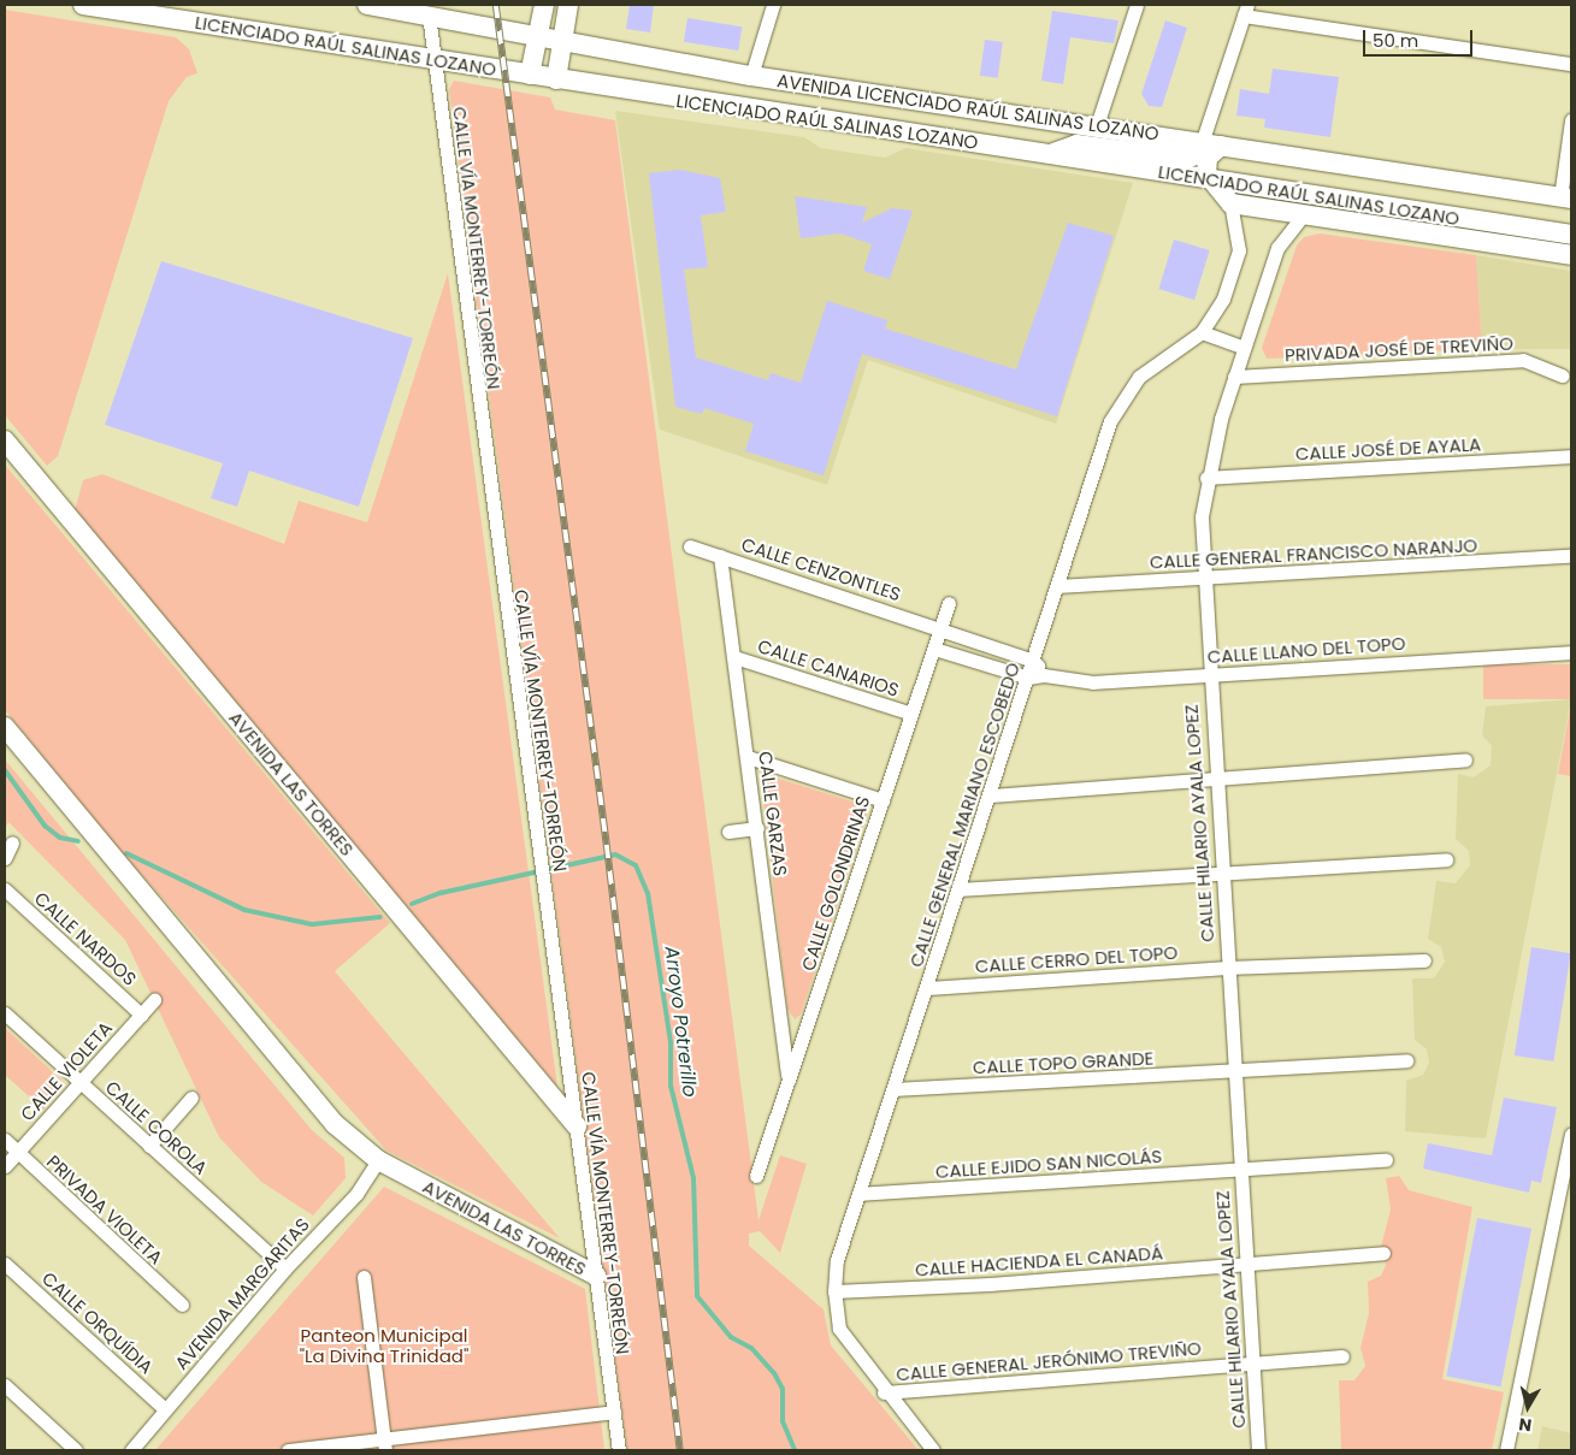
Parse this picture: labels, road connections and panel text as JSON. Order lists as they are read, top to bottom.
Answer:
{
  "streets": {
    "main road": ["LICENCIADO RAÚL SALINAS LOZANO", "AVENIDA LICENCIADO RAÚL SALINAS LOZANO", "AVENIDA LAS TORRES"],
    "street": [
      "CALLE VÍA MONTERREY-TORREÓN",
      "PRIVADA JOSÉ DE TREVIÑO",
      "CALLE JOSÉ DE AYALA",
      "CALLE GENERAL FRANCISCO NARANJO",
      "CALLE CENZONTLES",
      "CALLE LLANO DEL TOPO",
      "CALLE CANARIOS",
      "CALLE GARZAS",
      "CALLE GENERAL MARIANO ESCOBEDO",
      "CALLE HILARIO AYALA LOPEZ",
      "CALLE GOLONDRINAS",
      "CALLE NARDOS",
      "CALLE CERRO DEL TOPO",
      "CALLE TOPO GRANDE",
      "CALLE VIOLETA",
      "CALLE COROLA",
      "CALLE EJIDO SAN NICOLÁS",
      "PRIVADA VIOLETA",
      "CALLE HACIENDA EL CANADÁ",
      "AVENIDA MARGARITAS",
      "CALLE ORQUÍDIA",
      "CALLE GENERAL JERÓNIMO TREVIÑO"
    ]
  },
  "crossings": [
    ["LICENCIADO RAÚL SALINAS LOZANO", "CALLE VÍA MONTERREY-TORREÓN"],
    ["AVENIDA LICENCIADO RAÚL SALINAS LOZANO", "CALLE VÍA MONTERREY-TORREÓN"],
    ["CALLE VÍA MONTERREY-TORREÓN", "AVENIDA LAS TORRES"],
    ["PRIVADA JOSÉ DE TREVIÑO", "CALLE HILARIO AYALA LOPEZ"],
    ["CALLE JOSÉ DE AYALA", "CALLE HILARIO AYALA LOPEZ"],
    ["CALLE GENERAL FRANCISCO NARANJO", "CALLE GENERAL MARIANO ESCOBEDO"],
    ["CALLE GENERAL FRANCISCO NARANJO", "CALLE HILARIO AYALA LOPEZ"],
    ["CALLE CENZONTLES", "CALLE GARZAS"],
    ["CALLE CENZONTLES", "CALLE GENERAL MARIANO ESCOBEDO"],
    ["CALLE CENZONTLES", "CALLE GOLONDRINAS"],
    ["CALLE LLANO DEL TOPO", "CALLE GENERAL MARIANO ESCOBEDO"],
    ["CALLE LLANO DEL TOPO", "CALLE HILARIO AYALA LOPEZ"],
    ["CALLE CANARIOS", "CALLE GARZAS"],
    ["CALLE CANARIOS", "CALLE GOLONDRINAS"],
    ["AVENIDA LAS TORRES", "AVENIDA MARGARITAS"],
    ["CALLE GARZAS", "CALLE GOLONDRINAS"],
    ["CALLE GENERAL MARIANO ESCOBEDO", "CALLE CERRO DEL TOPO"],
    ["CALLE GENERAL MARIANO ESCOBEDO", "CALLE TOPO GRANDE"],
    ["CALLE GENERAL MARIANO ESCOBEDO", "CALLE EJIDO SAN NICOLÁS"],
    ["CALLE GENERAL MARIANO ESCOBEDO", "CALLE HACIENDA EL CANADÁ"],
    ["CALLE GENERAL MARIANO ESCOBEDO", "CALLE GENERAL JERÓNIMO TREVIÑO"],
    ["CALLE HILARIO AYALA LOPEZ", "CALLE CERRO DEL TOPO"],
    ["CALLE HILARIO AYALA LOPEZ", "CALLE TOPO GRANDE"],
    ["CALLE HILARIO AYALA LOPEZ", "CALLE EJIDO SAN NICOLÁS"],
    ["CALLE HILARIO AYALA LOPEZ", "CALLE HACIENDA EL CANADÁ"],
    ["CALLE HILARIO AYALA LOPEZ", "CALLE GENERAL JERÓNIMO TREVIÑO"],
    ["CALLE NARDOS", "CALLE VIOLETA"],
    ["CALLE VIOLETA", "CALLE COROLA"],
    ["CALLE VIOLETA", "PRIVADA VIOLETA"],
    ["CALLE COROLA", "AVENIDA MARGARITAS"],
    ["AVENIDA MARGARITAS", "CALLE ORQUÍDIA"]
  ],
  "water": ["Arroyo Potrerillo"],
  "parks": ["Panteon Municipal \"La Divina Trinidad\""],
  "scale_bar": "50 m",
  "north": "bottom"
}
